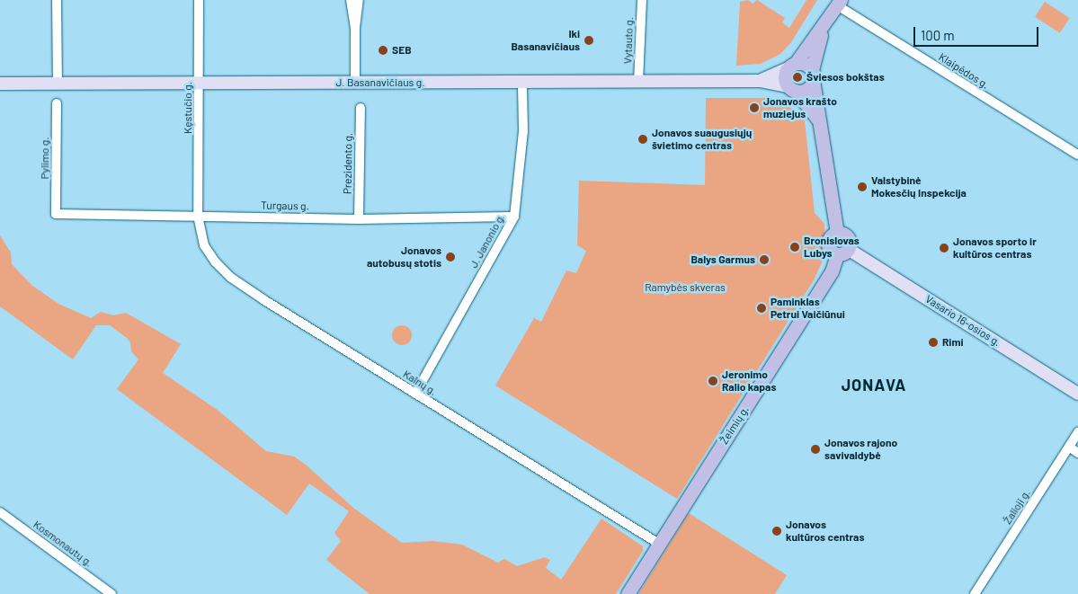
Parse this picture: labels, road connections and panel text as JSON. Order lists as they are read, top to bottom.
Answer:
{
  "streets": {
    "main road": ["J. Basanavičiaus g.", "Vasario 16-osios g.", "Žeimių g."],
    "street": [
      "Vytauto g.",
      "Klaipėdos g.",
      "Kęstučio g.",
      "Pylimo g.",
      "Prezidento g.",
      "Turgaus g.",
      "J. Janonio g.",
      "Kalnų g.",
      "Žalioji g.",
      "Kosmonautų g."
    ]
  },
  "crossings": [
    ["Vytauto g.", "J. Basanavičiaus g."],
    ["J. Basanavičiaus g.", "Kęstučio g."],
    ["J. Basanavičiaus g.", "J. Janonio g."],
    ["Kęstučio g.", "Turgaus g."],
    ["Kęstučio g.", "Kalnų g."],
    ["Pylimo g.", "Turgaus g."],
    ["Prezidento g.", "Turgaus g."],
    ["Turgaus g.", "J. Janonio g."],
    ["Turgaus g.", "Kalnų g."],
    ["J. Janonio g.", "Kalnų g."],
    ["Vasario 16-osios g.", "Žeimių g."],
    ["Kalnų g.", "Žeimių g."]
  ],
  "districts": ["JONAVA"],
  "parks": ["Ramybės skveras"],
  "places": [
    "Iki Basanavičiaus",
    "SEB",
    "Šviesos bokštas",
    "Jonavos krašto muziejus",
    "Jonavos suaugusiųjų švietimo centras",
    "Valstybinė Mokesčių Inspekcija",
    "Bronislovas Lubys",
    "Jonavos sporto ir kultūros centras",
    "Jonavos autobusų stotis",
    "Balys Garmus",
    "Paminklas Petrui Vaičiūnui",
    "Rimi",
    "Jeronimo Ralio kapas",
    "Jonavos rajono savivaldybė",
    "Jonavos kultūros centras"
  ],
  "scale_bar": "100 m"
}
